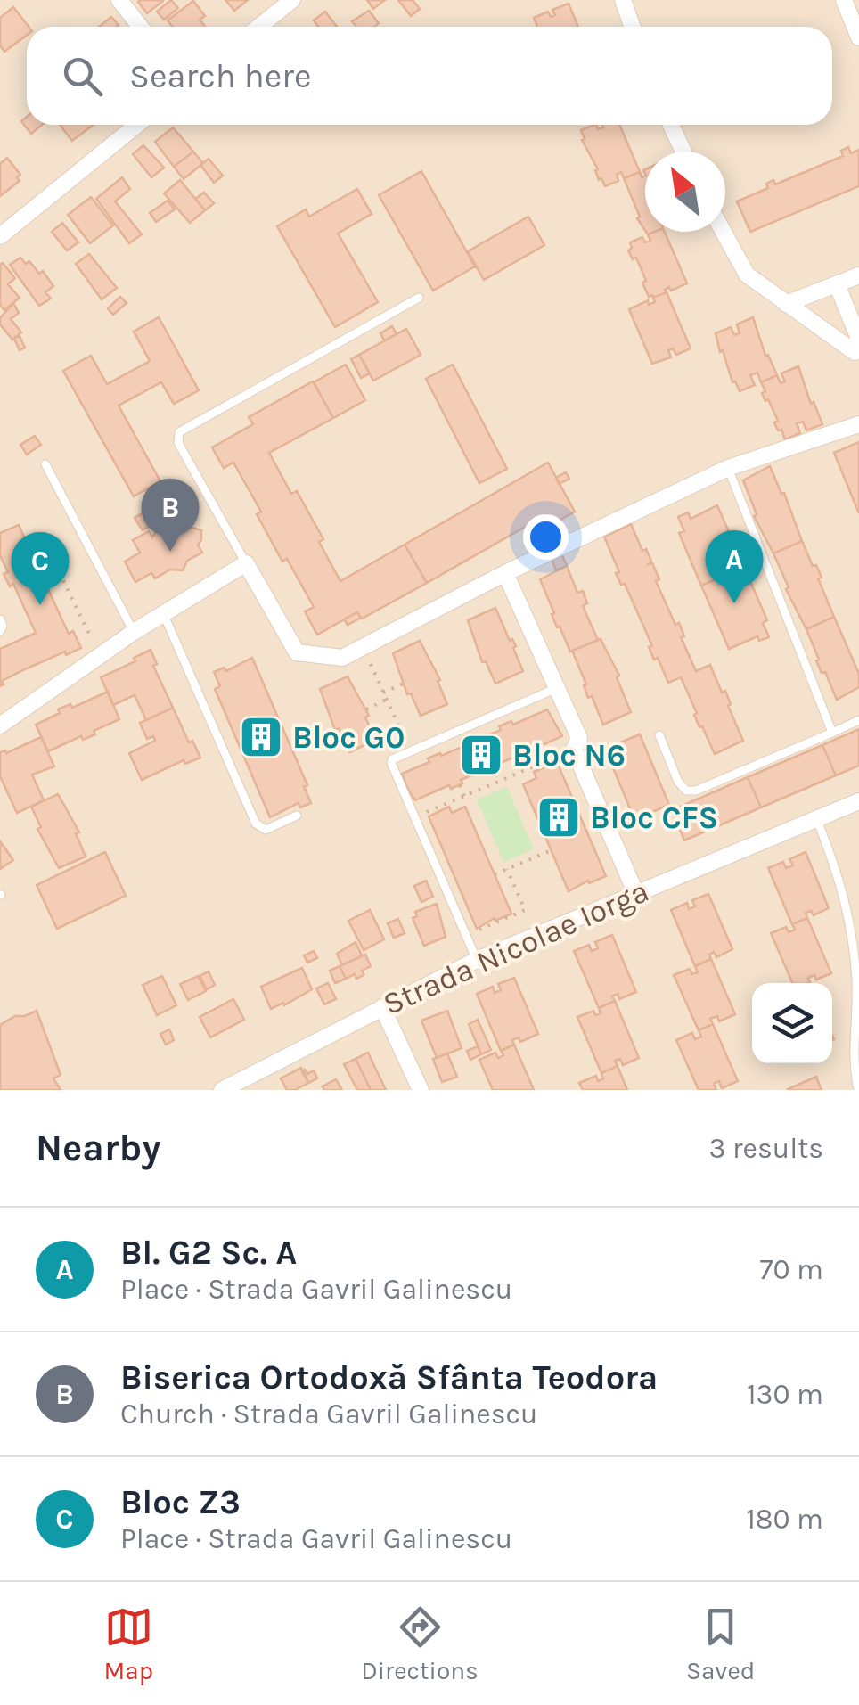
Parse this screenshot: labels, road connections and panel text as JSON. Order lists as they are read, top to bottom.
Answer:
{
  "streets": {
    "street": ["Strada Nicolae Iorga"]
  },
  "places": {
    "building": ["Bloc G0", "Bloc N6", "Bloc CFS"]
  },
  "north": "top left",
  "page": {
    "search": "Search here",
    "pins": ["B", "A", "C"],
    "heading": ["Nearby", "3 results"],
    "list": [
      {
        "mark": "A",
        "name": "Bl. G2 Sc. A",
        "note": "Place · Strada Gavril Galinescu",
        "value": "70 m"
      },
      {
        "mark": "B",
        "name": "Biserica Ortodoxă Sfânta Teodora",
        "note": "Church · Strada Gavril Galinescu",
        "value": "130 m"
      },
      {
        "mark": "C",
        "name": "Bloc Z3",
        "note": "Place · Strada Gavril Galinescu",
        "value": "180 m"
      }
    ],
    "nav": ["Map", "Directions", "Saved"]
  }
}
